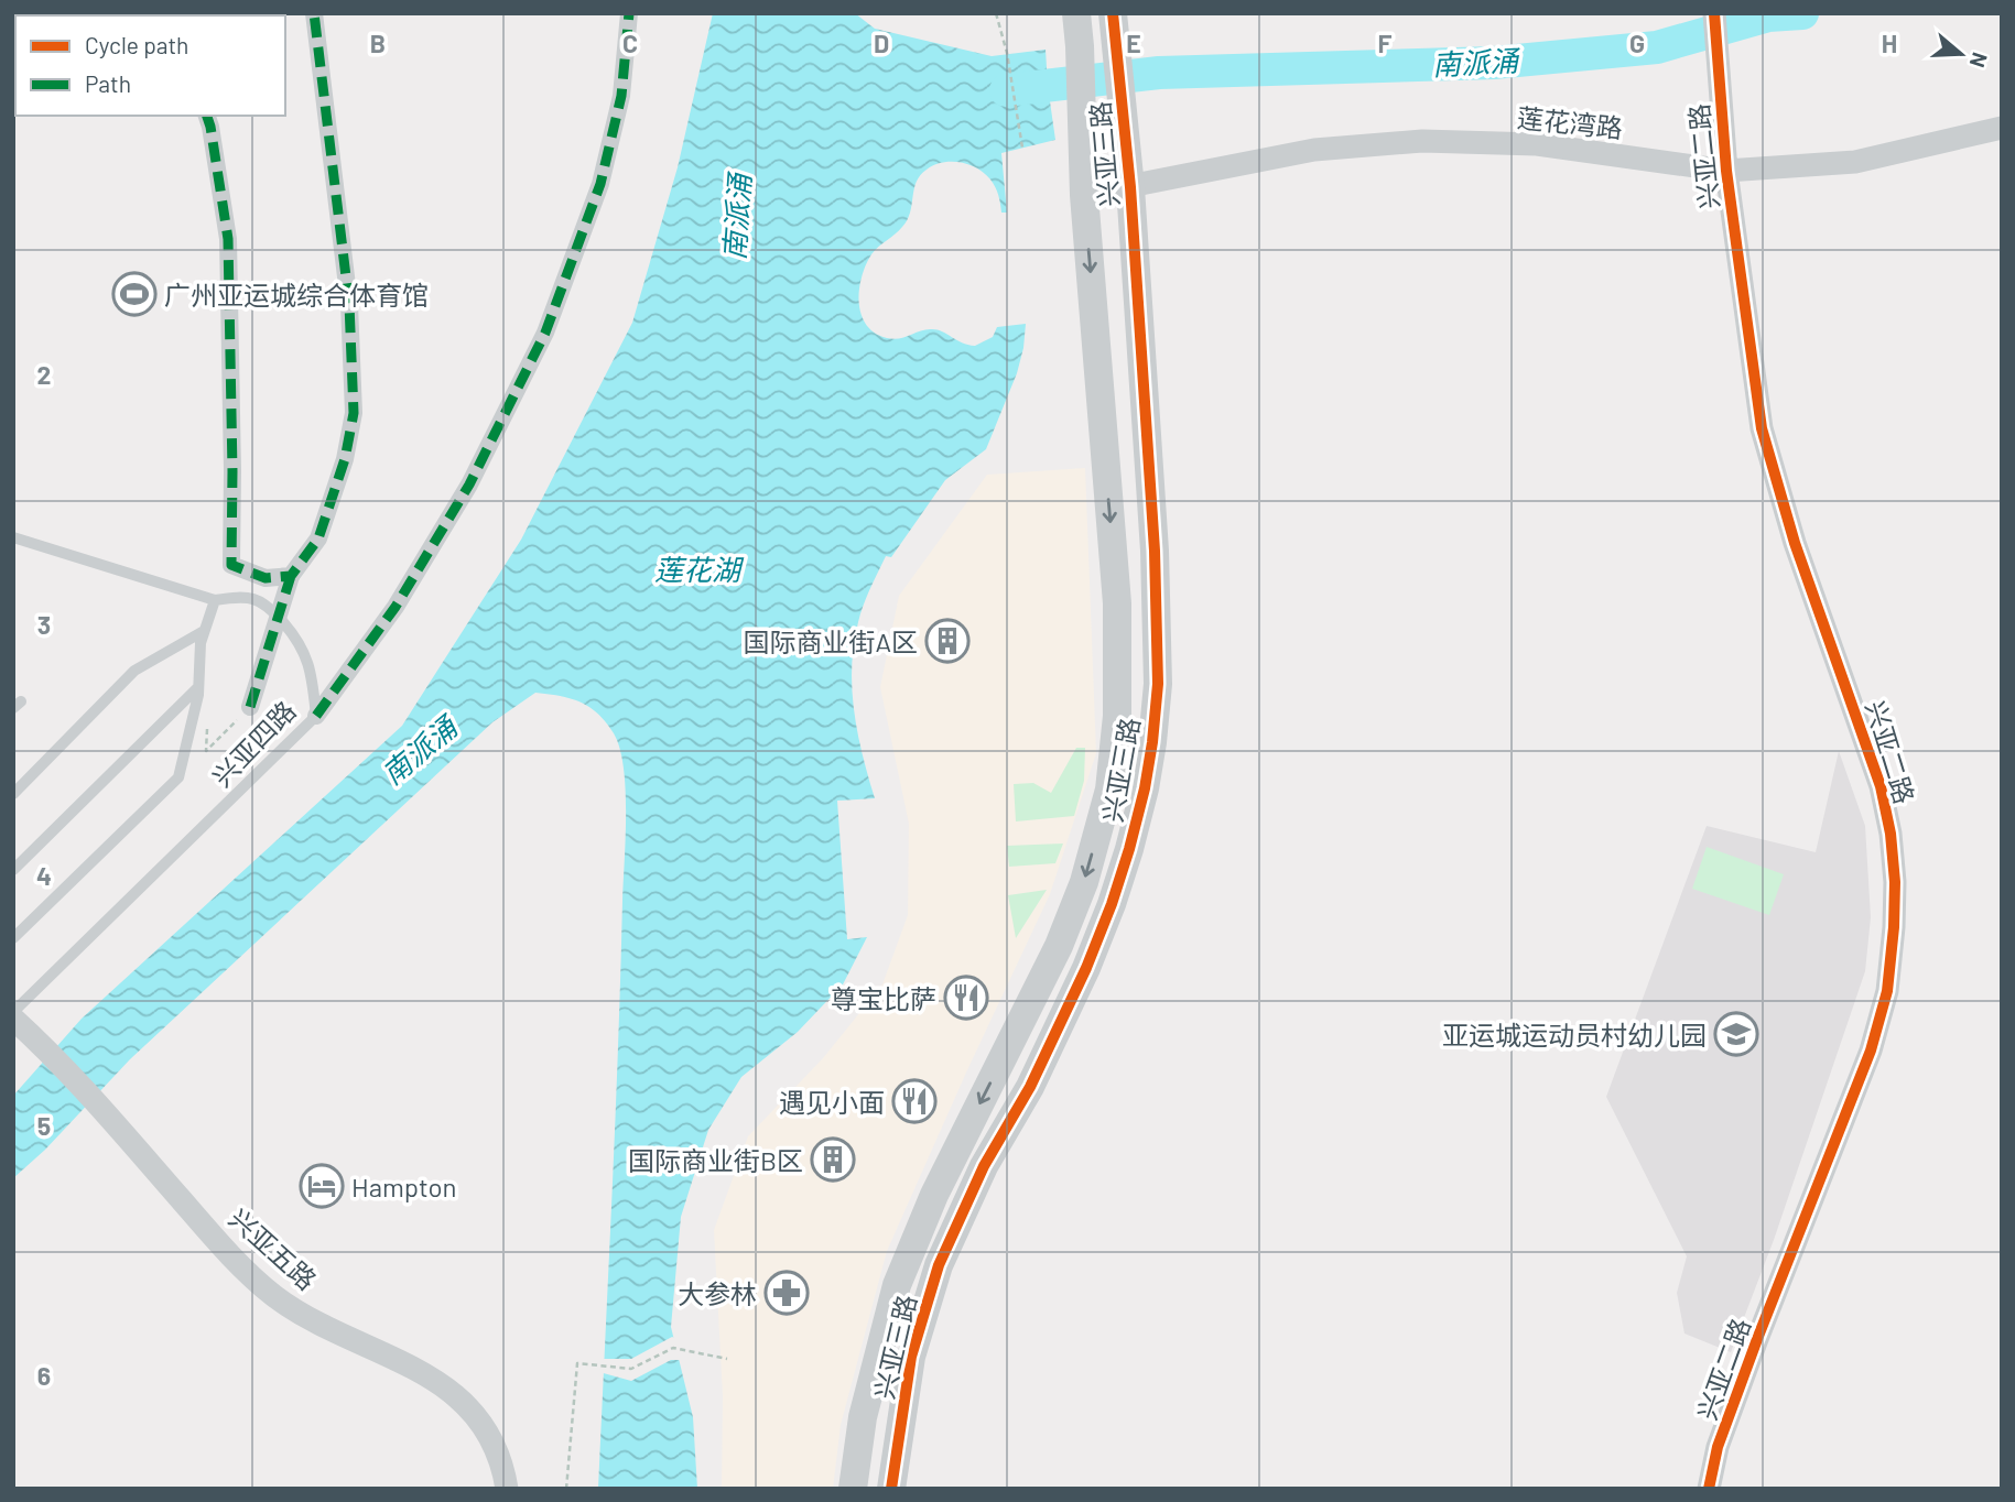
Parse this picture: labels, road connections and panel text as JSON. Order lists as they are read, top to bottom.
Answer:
{
  "streets": {
    "street": [
      "莲花湾路",
      "兴亚三路",
      "兴亚二路",
      "兴亚五路"
    ],
    "lane": ["兴亚四路"]
  },
  "crossings": [
    ["莲花湾路", "兴亚三路"],
    ["莲花湾路", "兴亚二路"]
  ],
  "water": ["南派涌", "莲花湖"],
  "places": {
    "sports": ["广州亚运城综合体育馆"],
    "building": ["国际商业街A区", "国际商业街B区"],
    "restaurant": ["尊宝比萨", "遇见小面"],
    "school or university": ["亚运城运动员村幼儿园"],
    "hotel": ["Hampton"],
    "pharmacy": ["大参林"]
  },
  "legend": ["Cycle path", "Path"],
  "north": "right",
  "grid": {
    "columns": [
      "B",
      "C",
      "D",
      "E",
      "F",
      "G",
      "H"
    ],
    "rows": [
      "2",
      "3",
      "4",
      "5",
      "6"
    ]
  }
}
